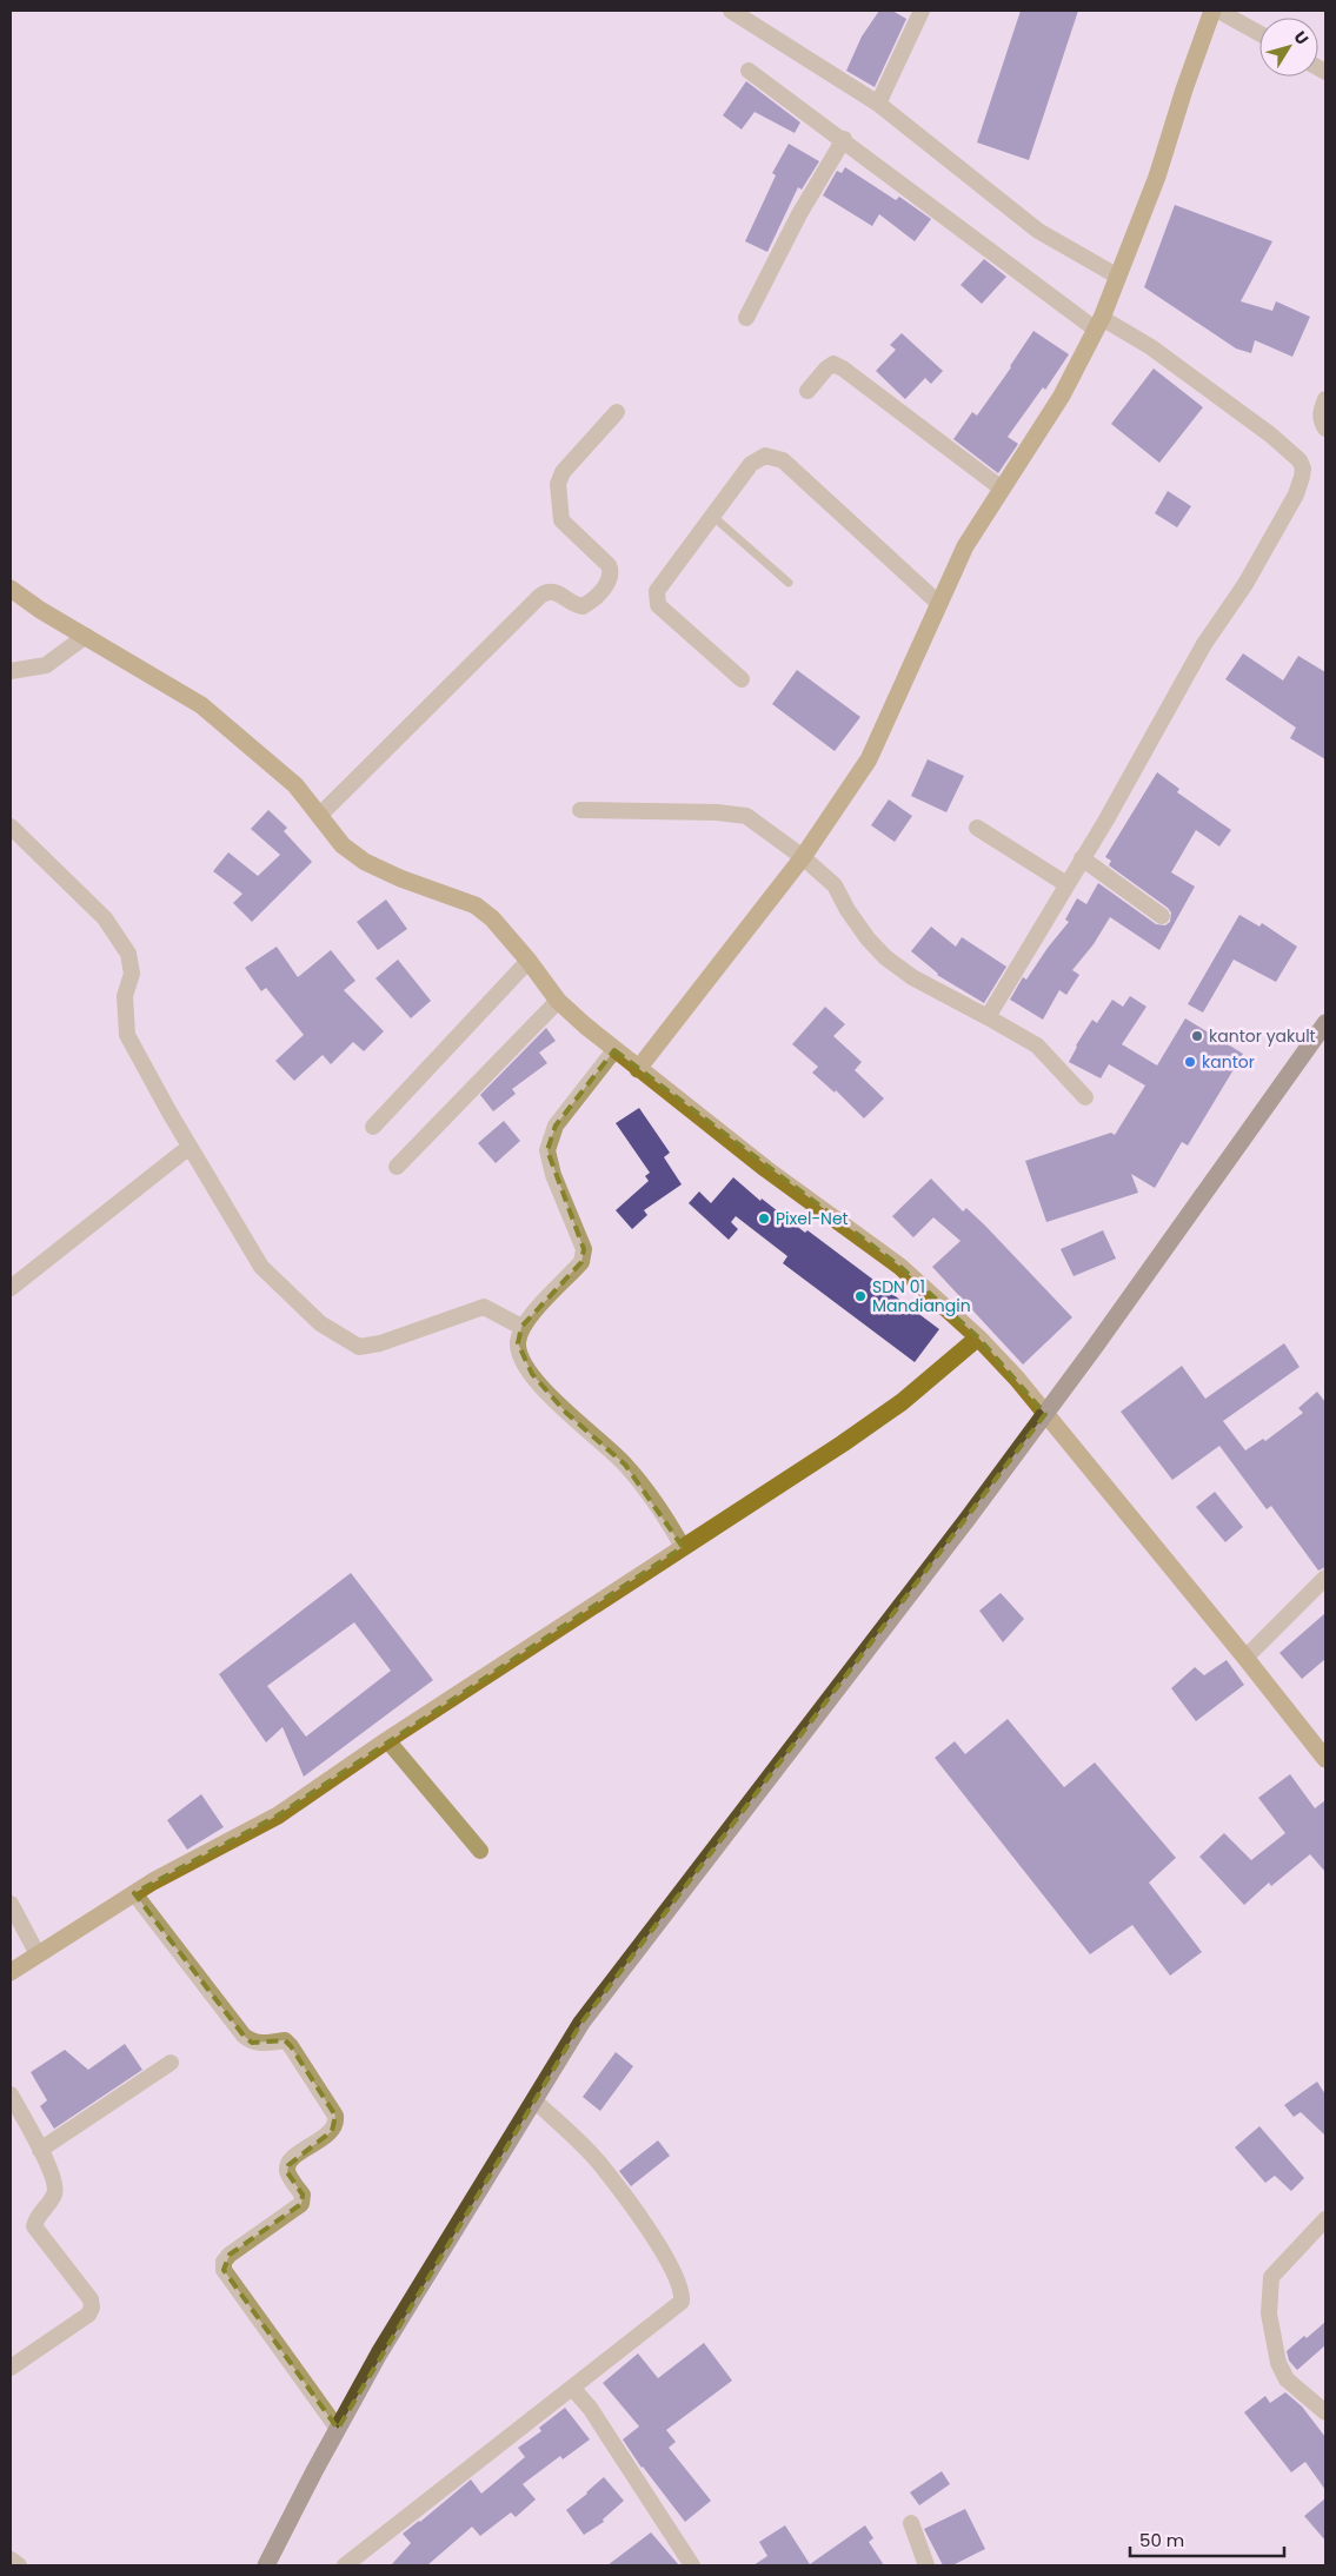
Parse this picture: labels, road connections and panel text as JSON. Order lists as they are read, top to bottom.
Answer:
{
  "places": [
    "kantor yakult",
    "kantor",
    "Pixel-Net",
    "SDN 01 Mandiangin"
  ],
  "scale_bar": "50 m",
  "north": "top right"
}
